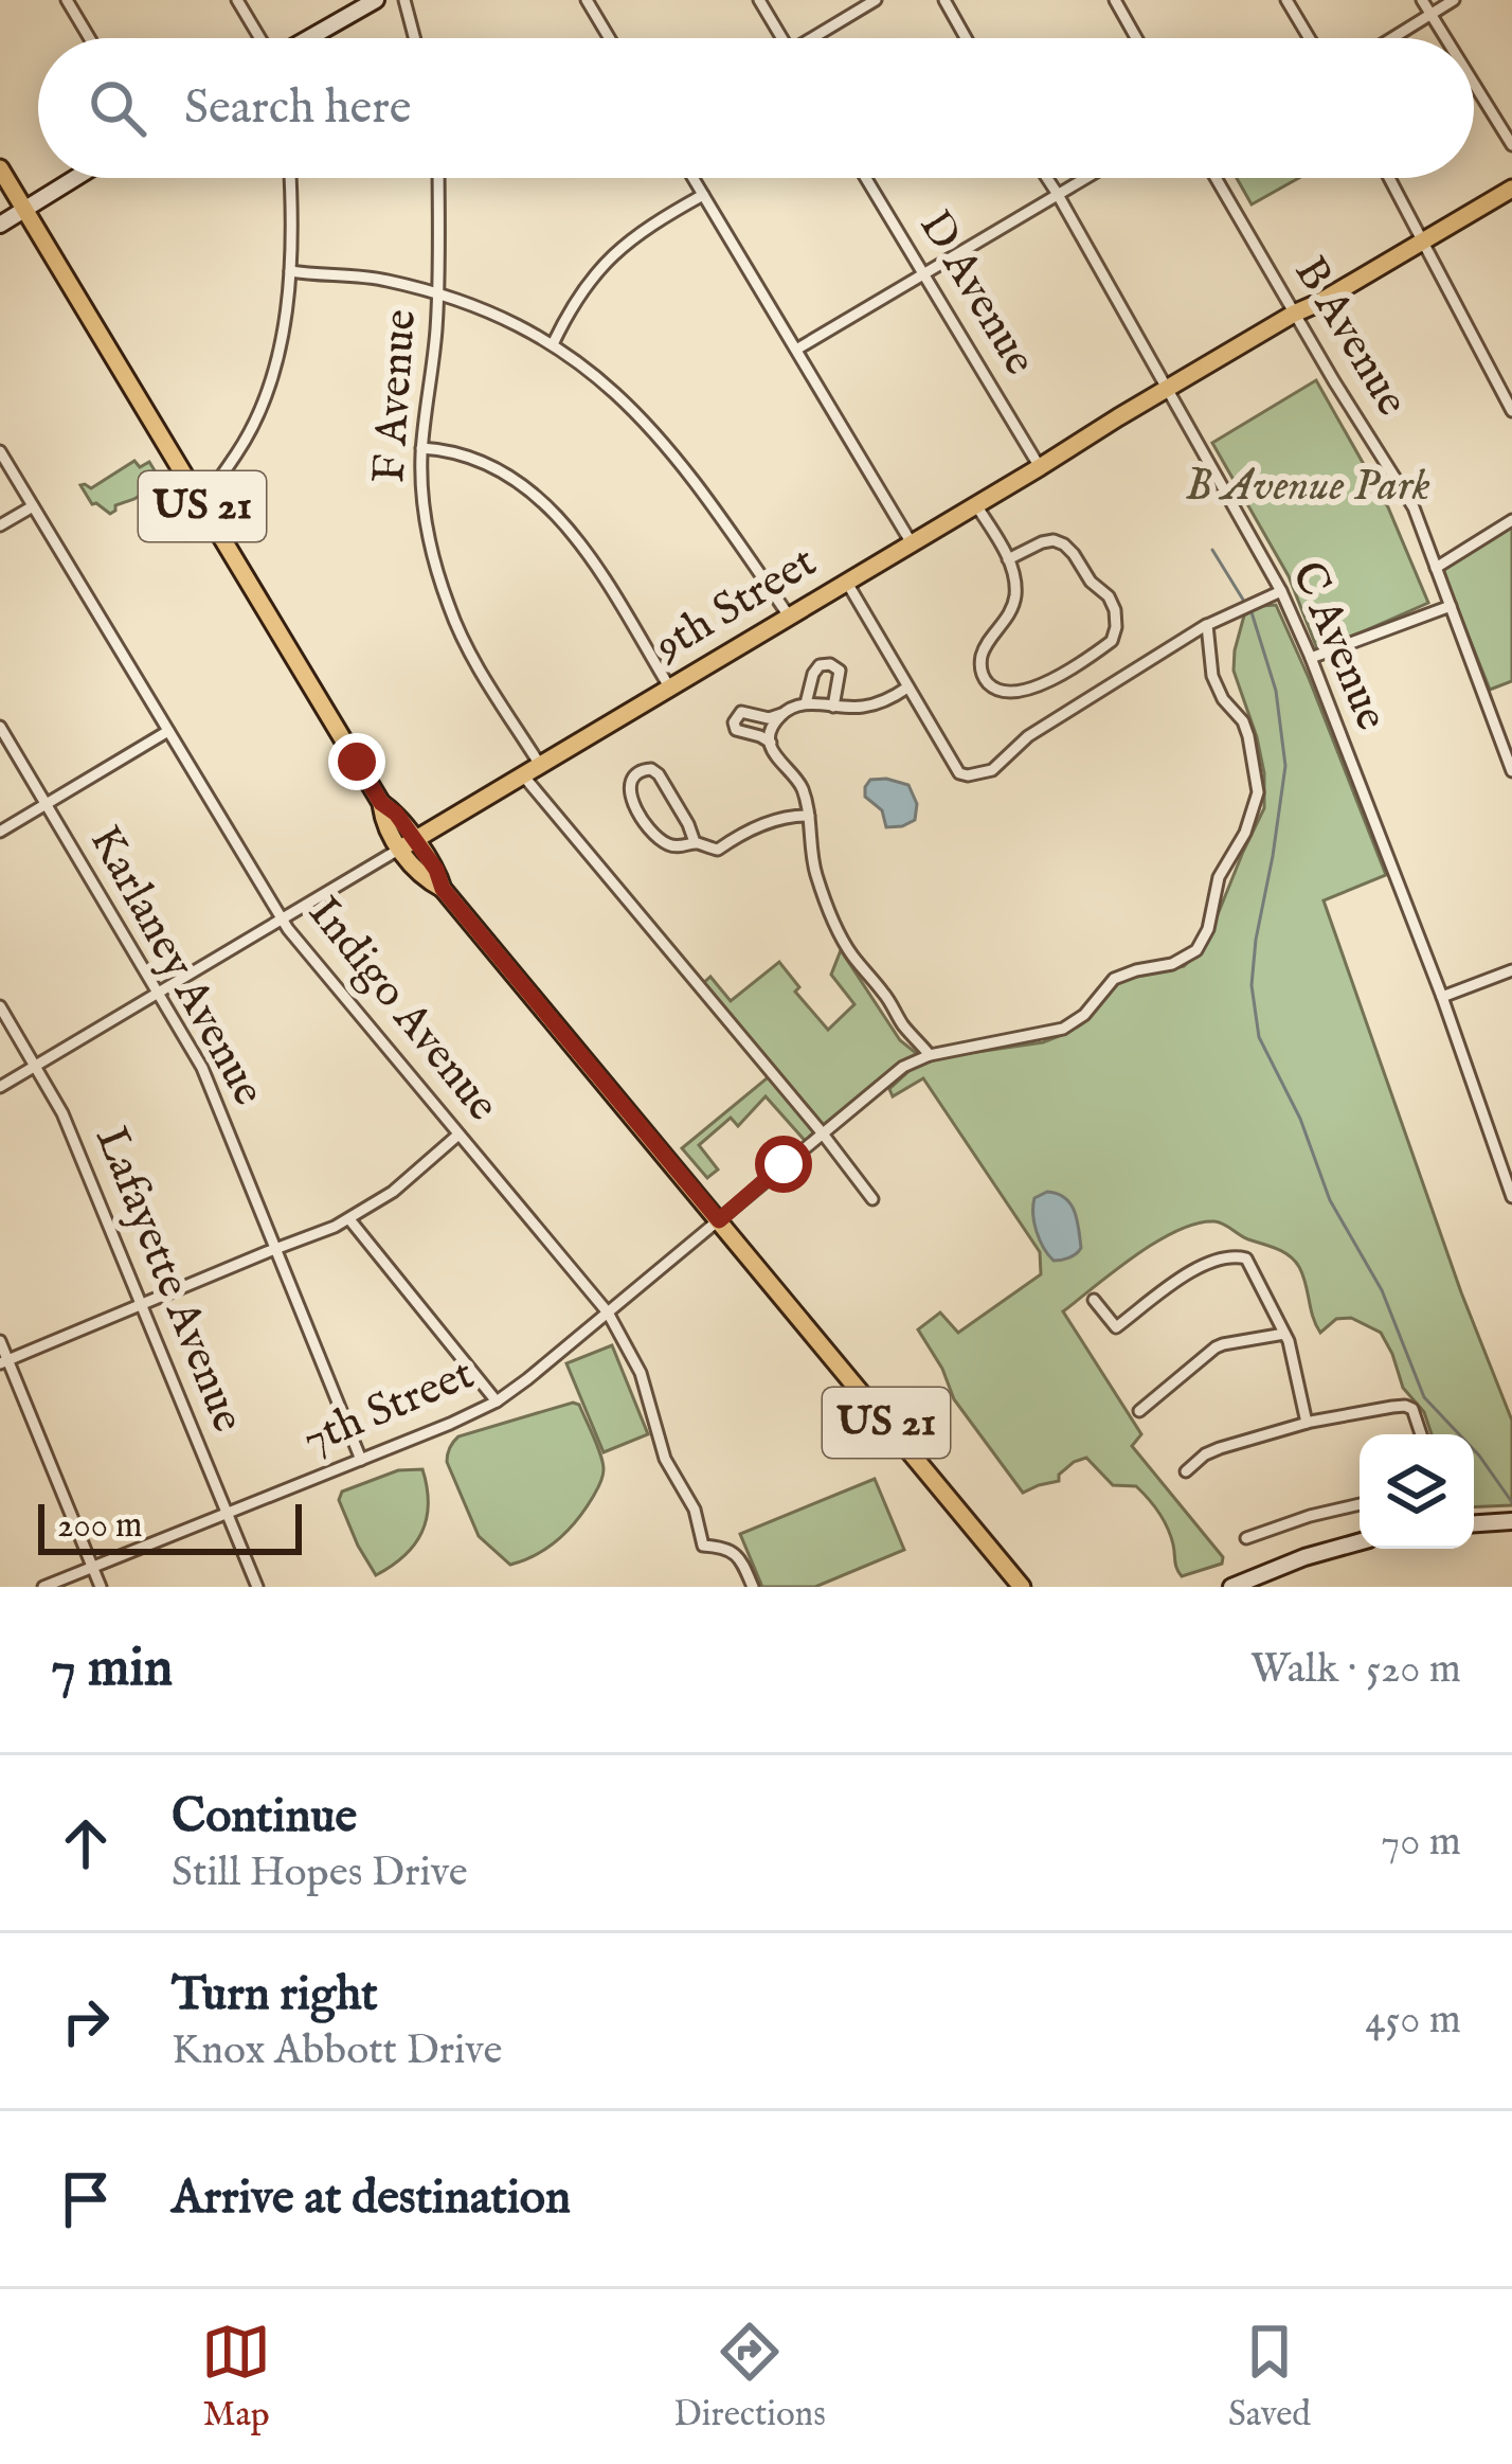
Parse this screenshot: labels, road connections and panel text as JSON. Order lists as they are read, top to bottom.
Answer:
{
  "streets": {
    "main road": ["US 21", "9th Street"],
    "street": [
      "D Avenue",
      "B Avenue",
      "F Avenue",
      "C Avenue",
      "Karlaney Avenue",
      "Indigo Avenue",
      "Lafayette Avenue",
      "7th Street"
    ]
  },
  "crossings": [
    ["D Avenue", "9th Street"],
    ["B Avenue", "9th Street"],
    ["F Avenue", "9th Street"],
    ["US 21", "9th Street"],
    ["US 21", "7th Street"],
    ["9th Street", "C Avenue"],
    ["9th Street", "Karlaney Avenue"],
    ["9th Street", "Indigo Avenue"],
    ["9th Street", "Lafayette Avenue"],
    ["Karlaney Avenue", "7th Street"],
    ["Indigo Avenue", "7th Street"],
    ["Lafayette Avenue", "7th Street"]
  ],
  "parks": ["B Avenue Park"],
  "scale_bar": "200 m",
  "page": {
    "search": "Search here",
    "scale": "200 m",
    "heading": ["7 min", "Walk · 520 m"],
    "list": [
      ["Continue", "Still Hopes Drive", "70 m"],
      ["Turn right", "Knox Abbott Drive", "450 m"],
      "Arrive at destination"
    ],
    "nav": ["Map", "Directions", "Saved"]
  }
}
